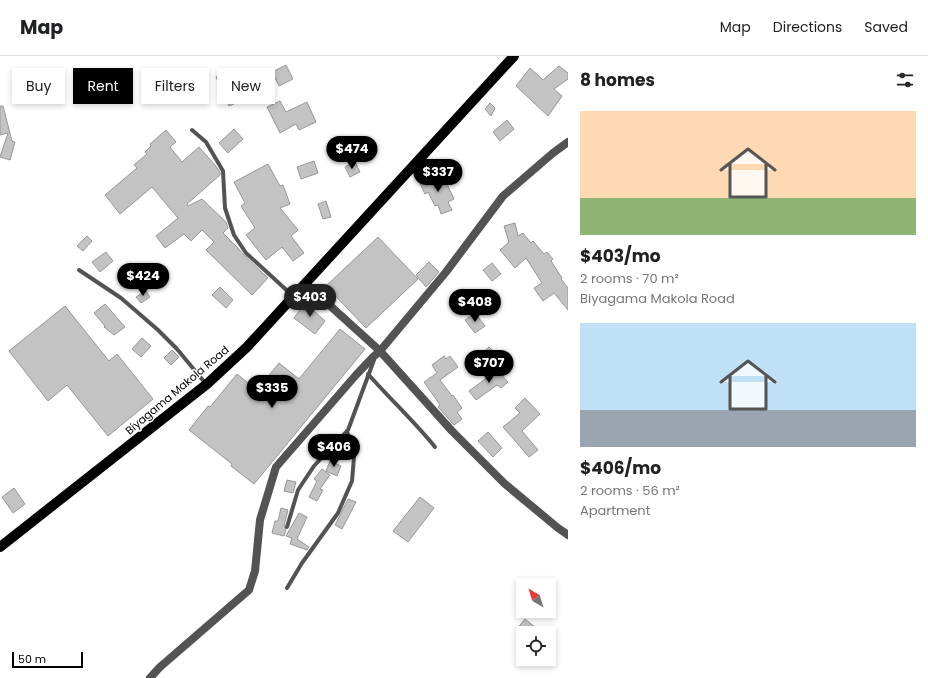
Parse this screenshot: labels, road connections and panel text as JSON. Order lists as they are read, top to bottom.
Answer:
{
  "streets": {
    "main road": ["Biyagama Makola Road"]
  },
  "scale_bar": "50 m",
  "north": "top left",
  "page": {
    "header": "Map",
    "nav": ["Map", "Directions", "Saved"],
    "heading": "8 homes",
    "chip": [
      "Buy",
      "Rent",
      "Filters",
      "New"
    ],
    "list": [
      {
        "name": "$403/mo",
        "note": "2 rooms · 70 m² · Biyagama Makola Road"
      },
      {
        "name": "$406/mo",
        "note": "2 rooms · 56 m² · Apartment"
      }
    ],
    "price": [
      "$474",
      "$337",
      "$424",
      "$403",
      "$408",
      "$707",
      "$335",
      "$406"
    ],
    "scale": "50 m"
  }
}
